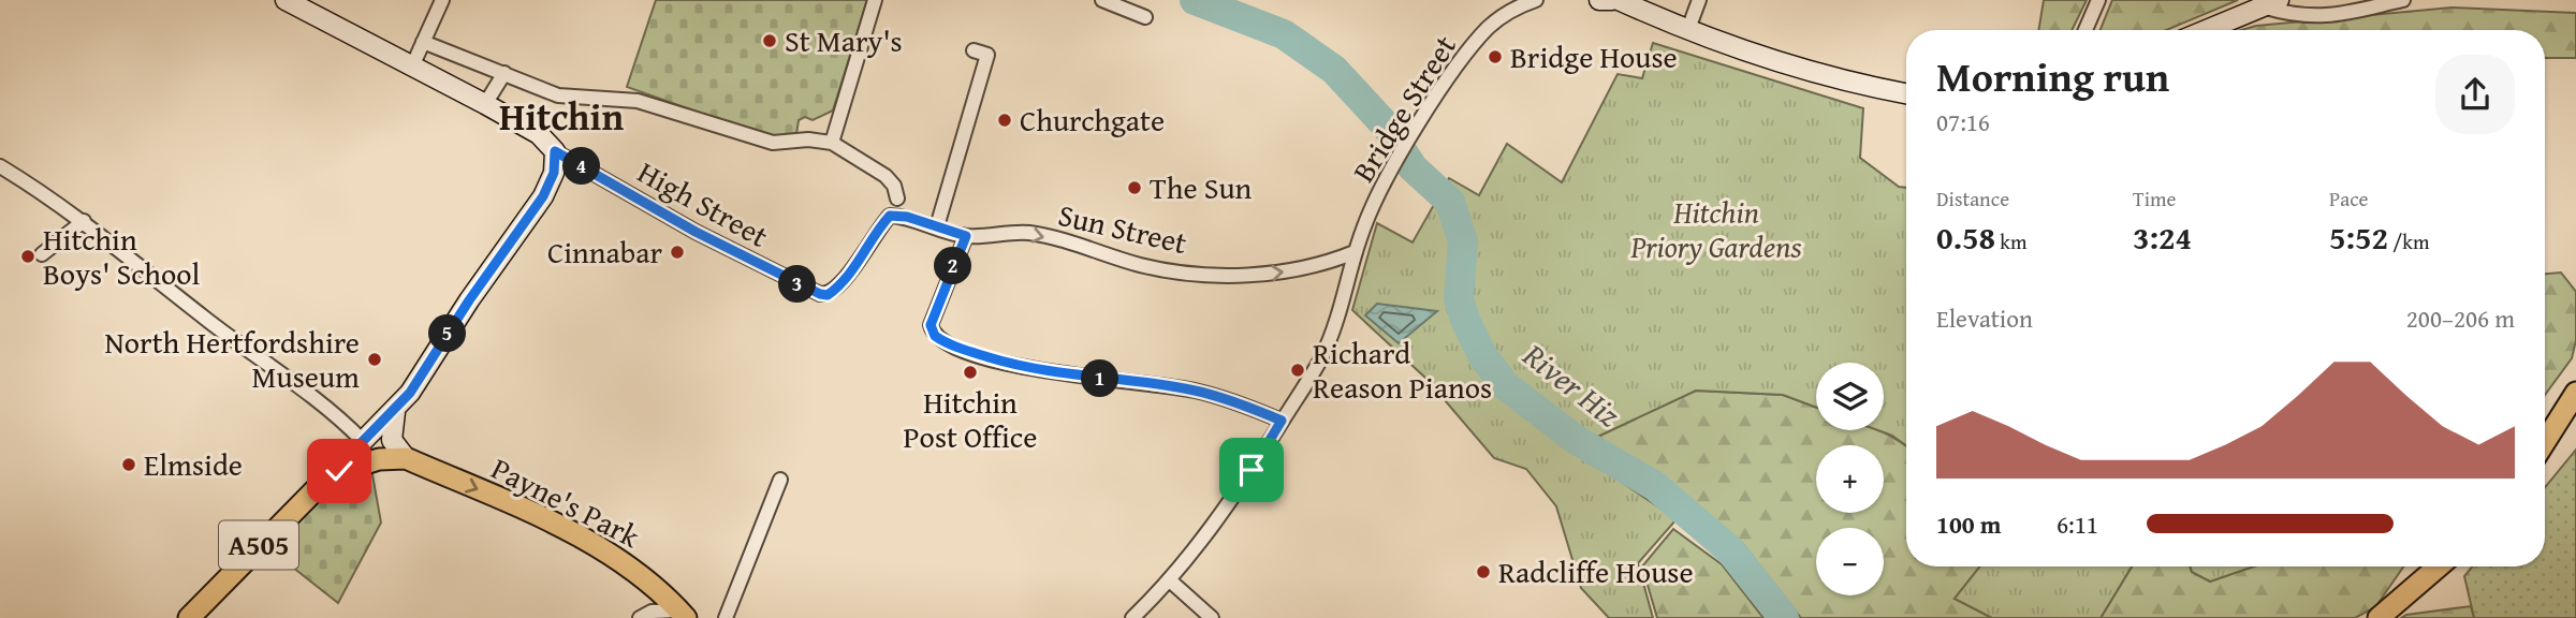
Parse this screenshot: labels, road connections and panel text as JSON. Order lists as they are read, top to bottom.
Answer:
{
  "streets": {
    "main road": ["Payne's Park", "A505"],
    "street": ["Bridge Street", "High Street", "Sun Street"]
  },
  "crossings": [
    ["Bridge Street", "Sun Street"],
    ["Payne's Park", "A505"]
  ],
  "one_way": ["Sun Street", "Payne's Park"],
  "districts": ["Hitchin"],
  "water": ["River Hiz"],
  "parks": ["Hitchin Priory Gardens"],
  "places": [
    "St Mary's",
    "Bridge House",
    "Churchgate",
    "The Sun",
    "Cinnabar",
    "Hitchin Boys' School",
    "North Hertfordshire Museum",
    "Richard Reason Pianos",
    "Hitchin Post Office",
    "Elmside",
    "Radcliffe House"
  ],
  "page": {
    "heading": ["Morning run", "07:16"],
    "pins": [
      "4",
      "2",
      "3",
      "5",
      "1"
    ],
    "stats": [
      ["Distance", "0.58 km"],
      ["Time", "3:24"],
      ["Pace", "5:52 /km"]
    ],
    "chart": ["Elevation", "200–206 m"],
    "map_buttons": ["+", "−"],
    "list": [
      {
        "name": "100 m",
        "note": "6:11"
      }
    ]
  }
}
